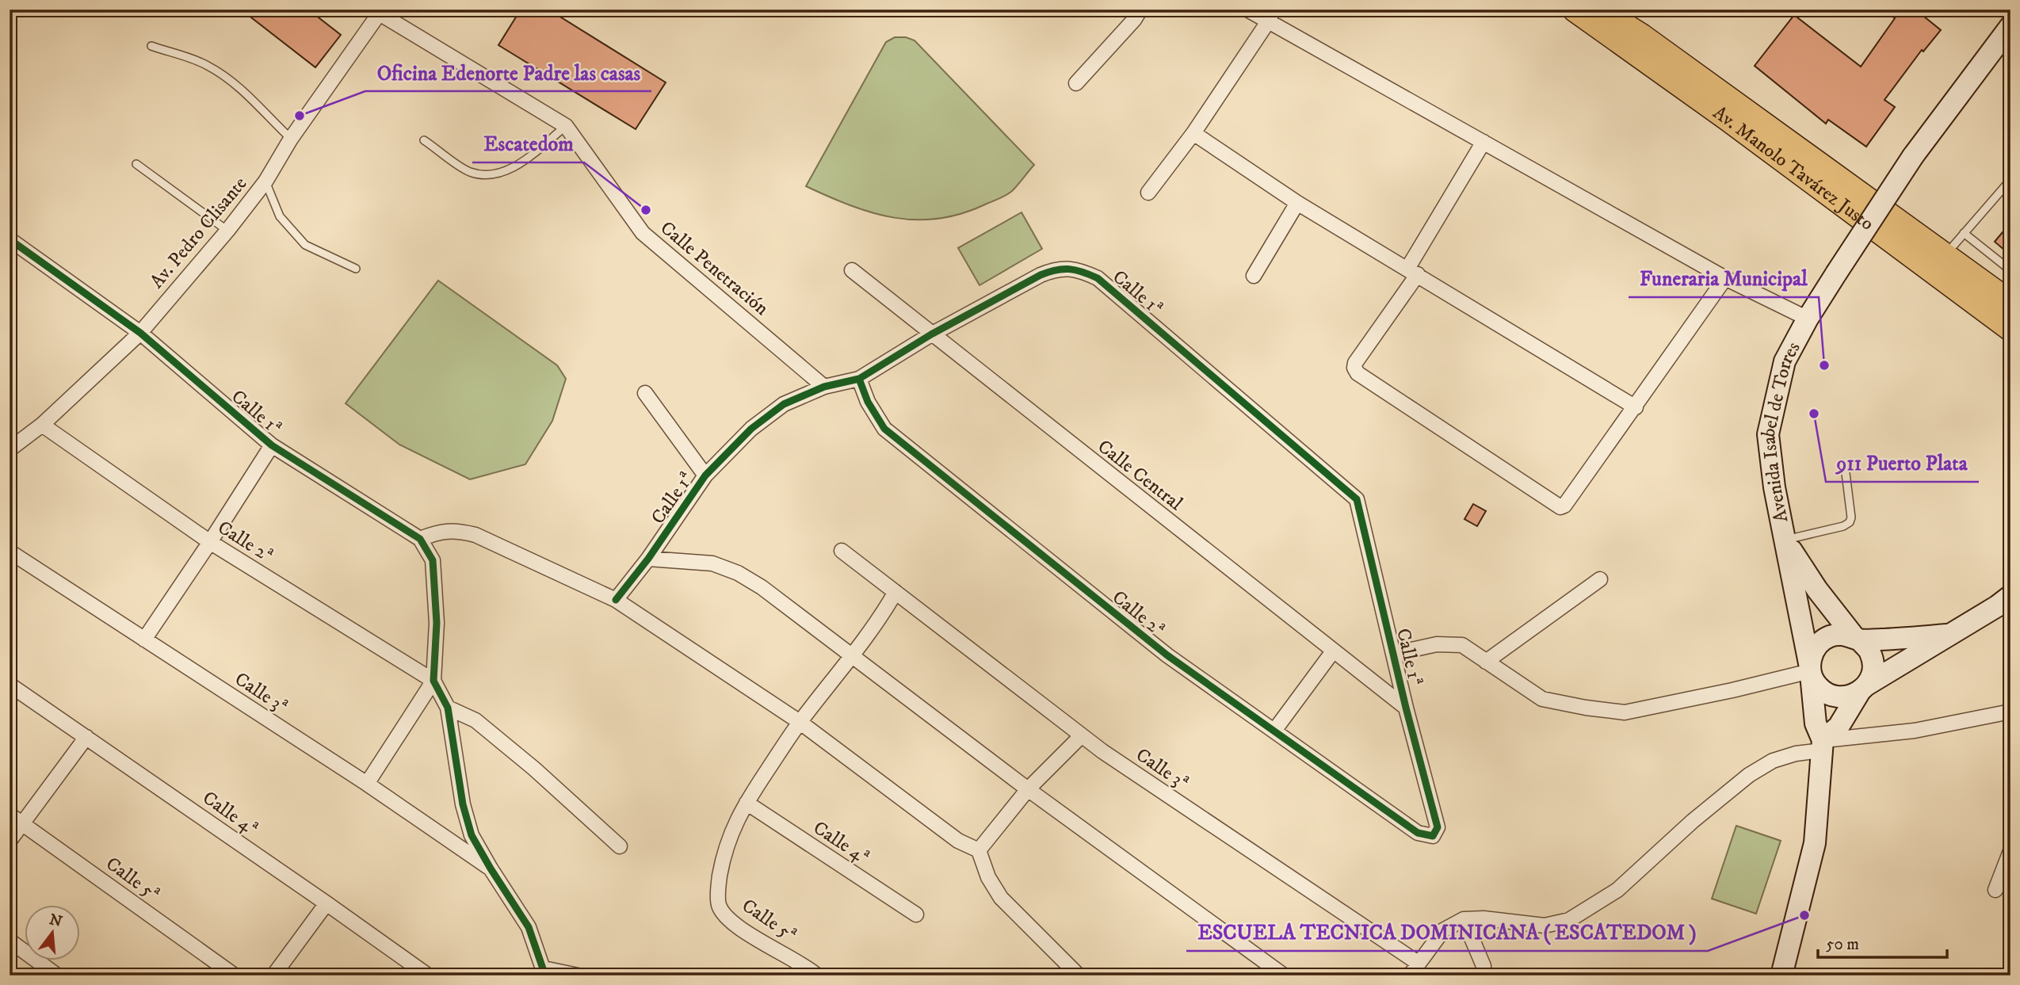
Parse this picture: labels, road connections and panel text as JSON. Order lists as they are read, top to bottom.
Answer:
{
  "streets": {
    "main road": ["Av. Manolo Tavárez Justo"],
    "street": [
      "Av. Pedro Clisante",
      "Calle Penetración",
      "Calle 1ª",
      "Avenida Isabel de Torres",
      "Calle Central",
      "Calle 2ª",
      "Calle 3ª",
      "Calle 4ª",
      "Calle 5ª"
    ]
  },
  "crossings": [
    ["Av. Pedro Clisante", "Calle Penetración"],
    ["Av. Pedro Clisante", "Calle 1ª"],
    ["Av. Pedro Clisante", "Calle 2ª"],
    ["Calle Penetración", "Calle 1ª"],
    ["Calle 1ª", "Calle Central"],
    ["Calle 1ª", "Calle 2ª"],
    ["Calle 4ª", "Calle 5ª"]
  ],
  "places": [
    "Oficina Edenorte Padre las casas",
    "Escatedom",
    "Funeraria Municipal",
    "911 Puerto Plata",
    "ESCUELA TECNICA DOMINICANA ( ESCATEDOM )"
  ],
  "scale_bar": "50 m",
  "north": "top"
}
